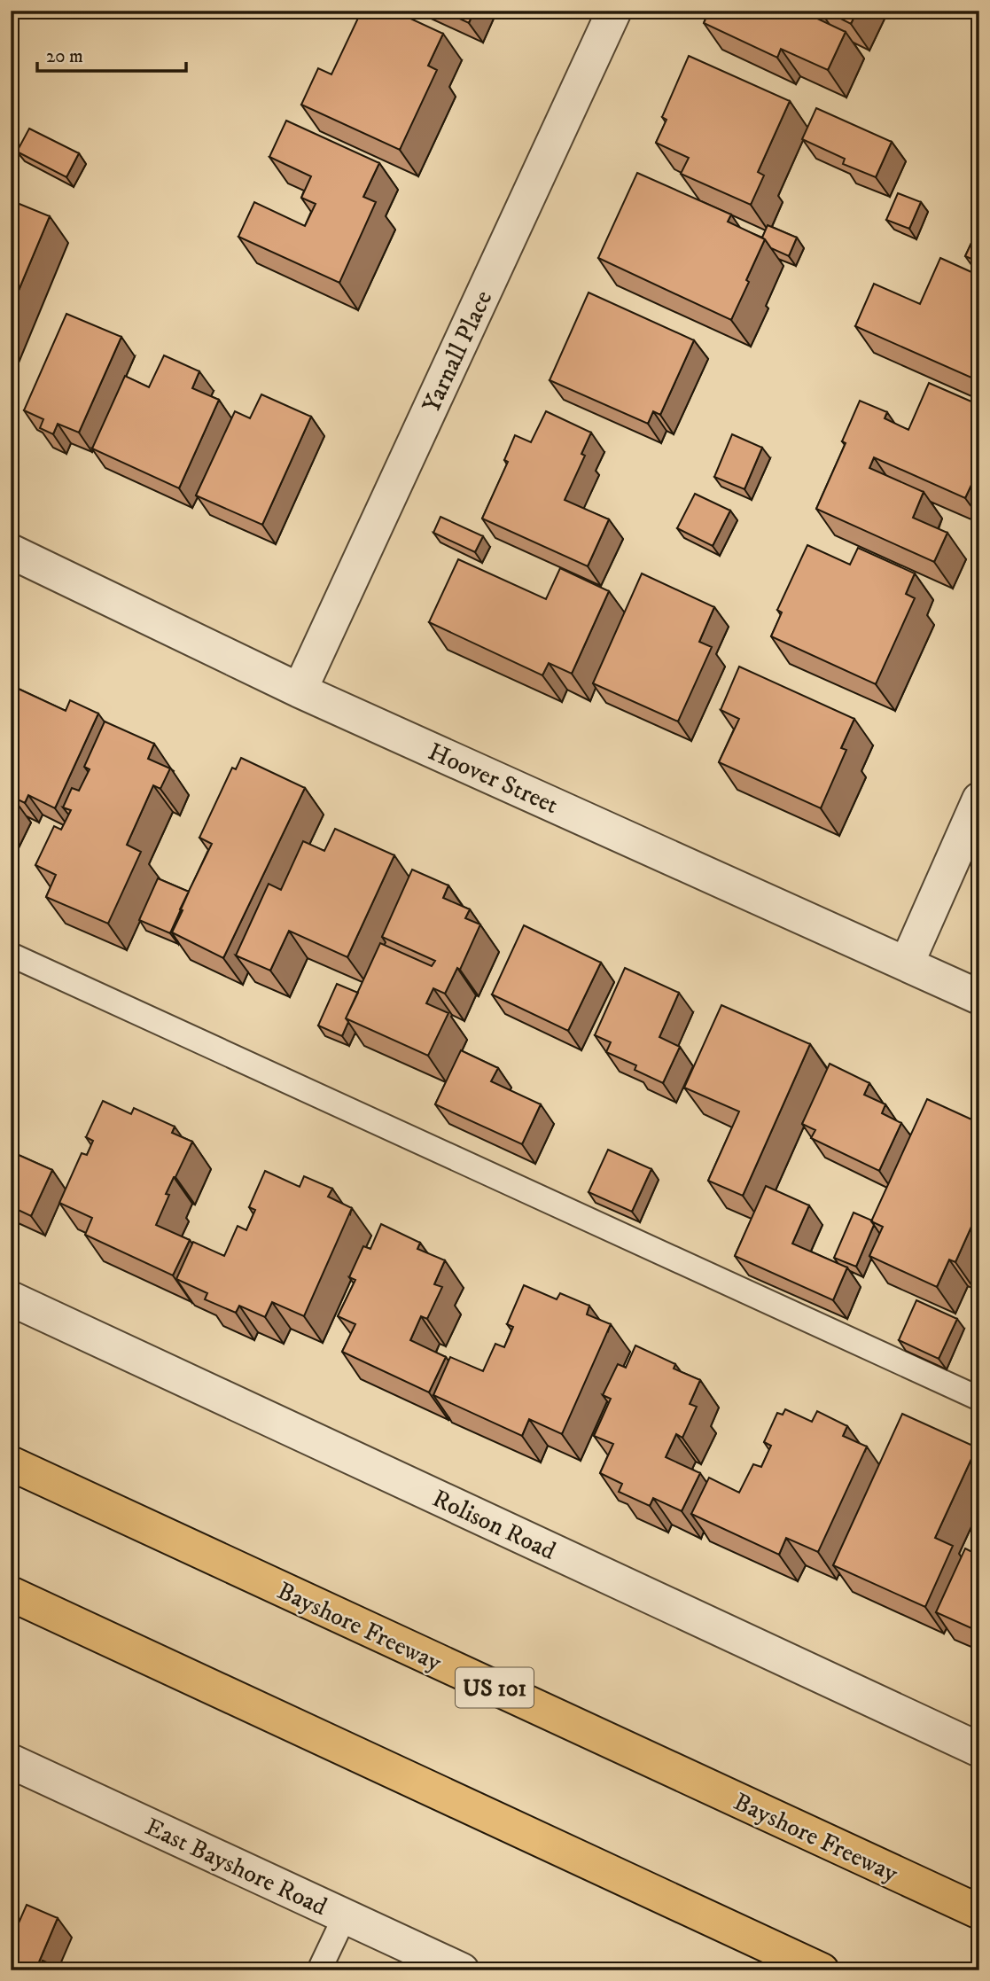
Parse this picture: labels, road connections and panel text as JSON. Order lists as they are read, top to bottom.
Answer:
{
  "streets": {
    "highway": ["Bayshore Freeway", "US 101"],
    "street": [
      "Yarnall Place",
      "Hoover Street",
      "Rolison Road",
      "East Bayshore Road"
    ]
  },
  "crossings": [
    ["Yarnall Place", "Hoover Street"]
  ],
  "scale_bar": "20 m"
}
